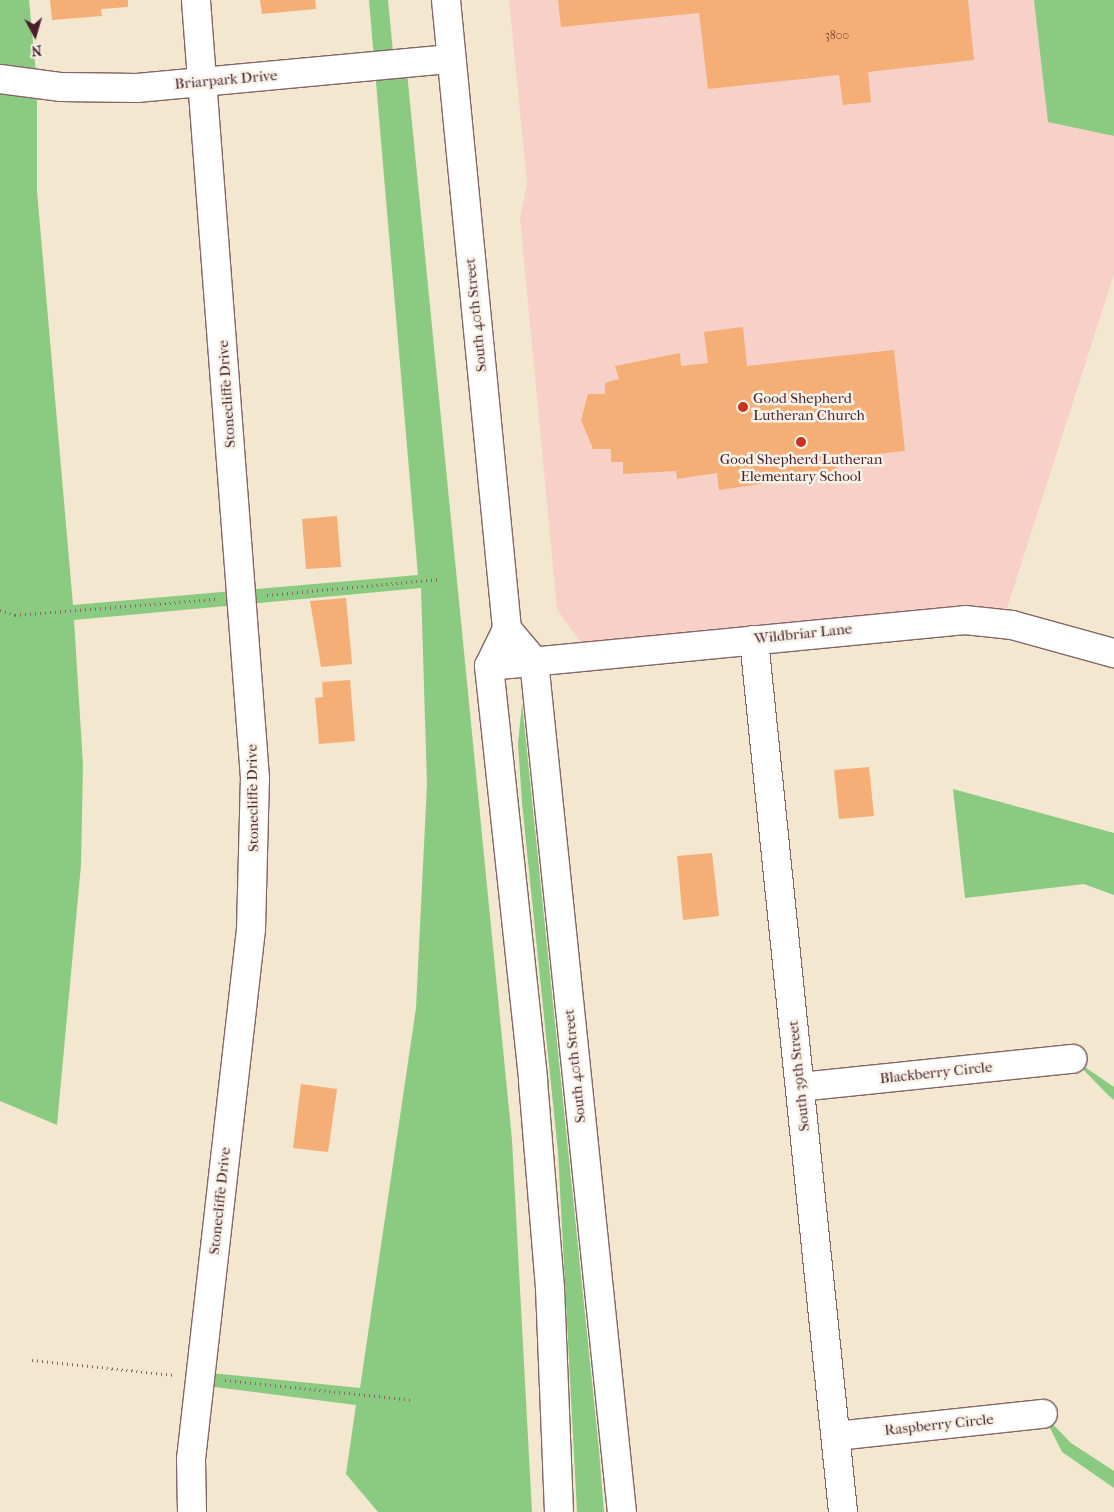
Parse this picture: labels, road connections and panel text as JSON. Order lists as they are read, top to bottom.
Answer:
{
  "streets": {
    "street": [
      "Briarpark Drive",
      "South 40th Street",
      "Stonecliffe Drive",
      "Wildbriar Lane",
      "Blackberry Circle",
      "South 39th Street",
      "Raspberry Circle"
    ]
  },
  "crossings": [
    ["Briarpark Drive", "South 40th Street"],
    ["Briarpark Drive", "Stonecliffe Drive"],
    ["South 40th Street", "Wildbriar Lane"],
    ["Wildbriar Lane", "South 39th Street"],
    ["Blackberry Circle", "South 39th Street"],
    ["South 39th Street", "Raspberry Circle"]
  ],
  "places": ["Good Shepherd Lutheran Church", "Good Shepherd Lutheran Elementary School"],
  "house_numbers": ["3800"],
  "north": "bottom"
}
